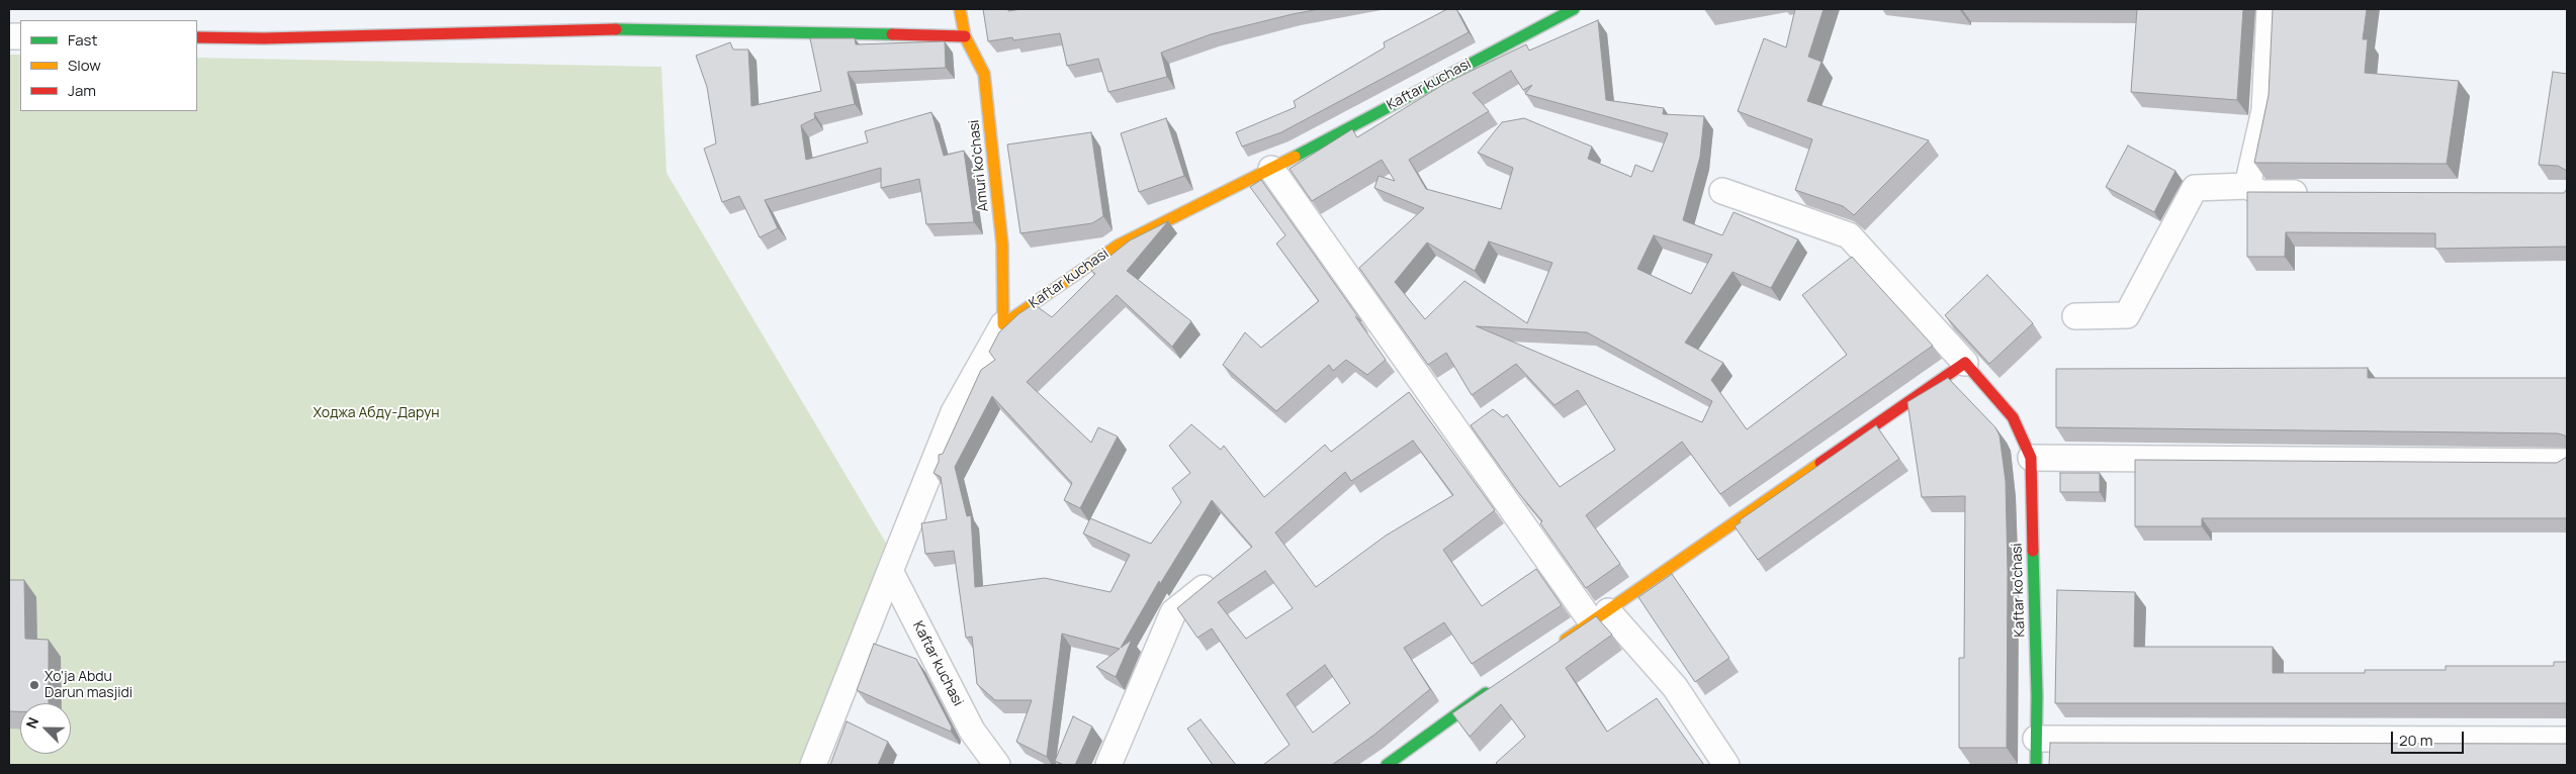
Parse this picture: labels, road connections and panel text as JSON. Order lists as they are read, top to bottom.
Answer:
{
  "streets": {
    "street": ["Kaftar kuchasi", "Amuri ko'chasi", "Kaftar ko'chasi"]
  },
  "crossings": [
    ["Kaftar kuchasi", "Amuri ko'chasi"]
  ],
  "parks": ["Ходжа Абду-Дарун"],
  "places": ["Xo'ja Abdu Darun masjidi"],
  "legend": ["Fast", "Slow", "Jam"],
  "scale_bar": "20 m",
  "north": "top left"
}
